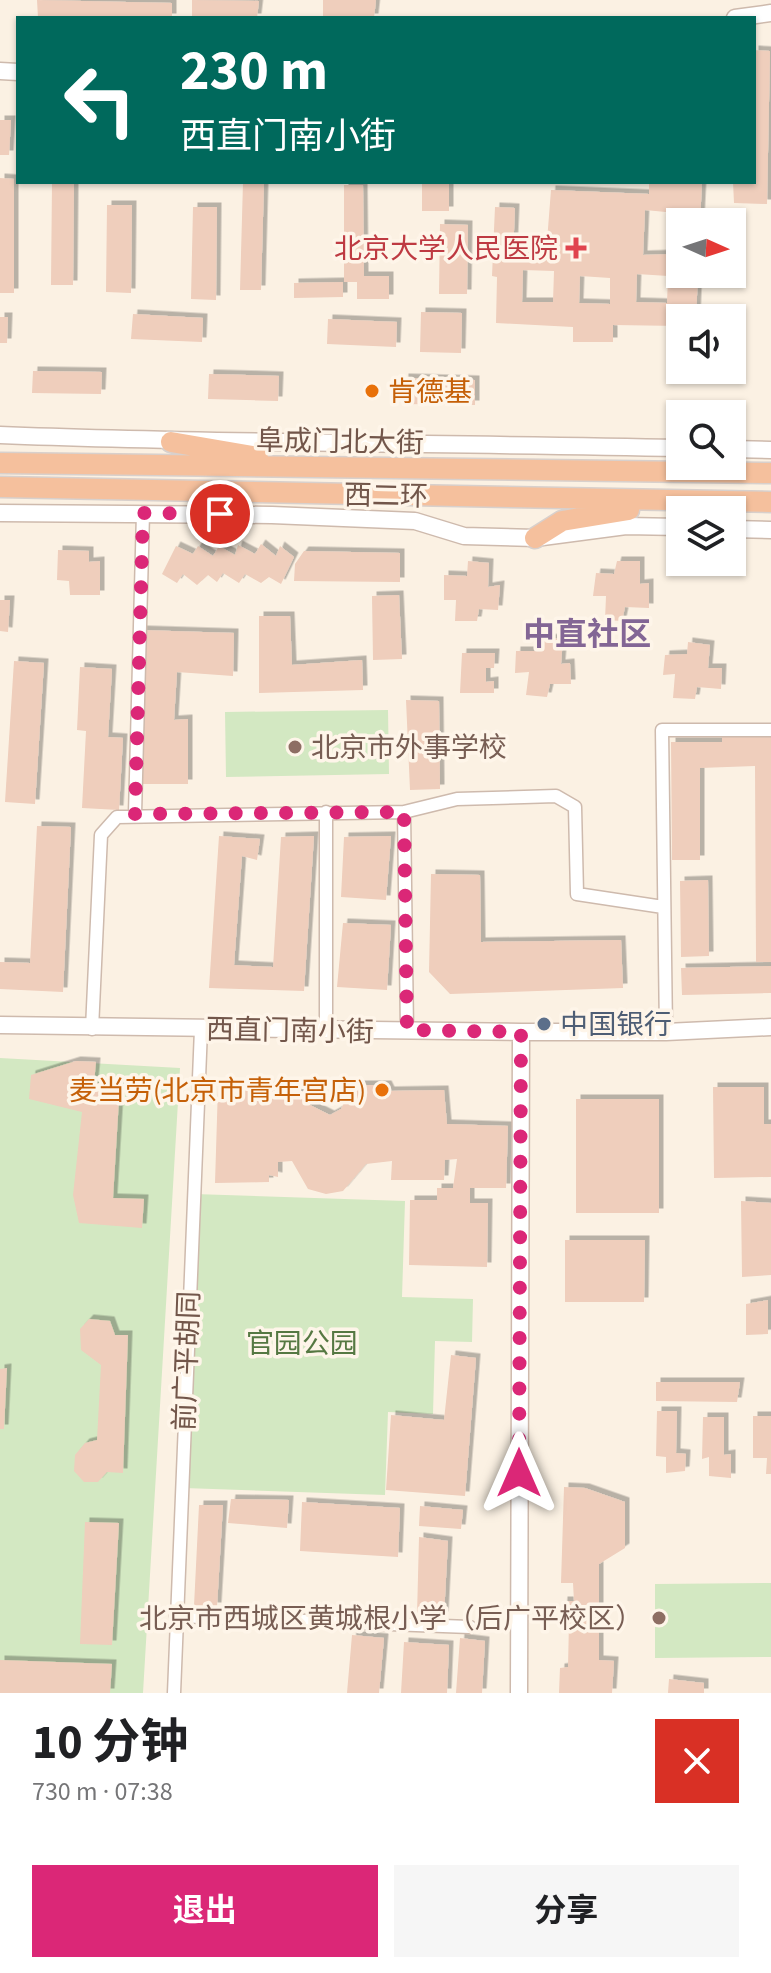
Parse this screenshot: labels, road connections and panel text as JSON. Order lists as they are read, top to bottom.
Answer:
{
  "streets": {
    "highway": ["西二环"],
    "street": ["阜成门北大街", "西直门南小街", "前广平胡同"]
  },
  "crossings": [
    ["西直门南小街", "前广平胡同"]
  ],
  "districts": ["中直社区"],
  "parks": ["官园公园"],
  "places": {
    "health": ["北京大学人民医院"],
    "other": [
      "肯德基",
      "北京市外事学校",
      "中国银行",
      "麦当劳(北京市青年宫店)",
      "北京市西城区黄城根小学（后广平校区）"
    ]
  },
  "north": "right",
  "page": {
    "turn": ["230 m", "西直门南小街"],
    "heading": ["10 分钟", "730 m · 07:38"],
    "buttons": ["退出", "分享"]
  }
}
